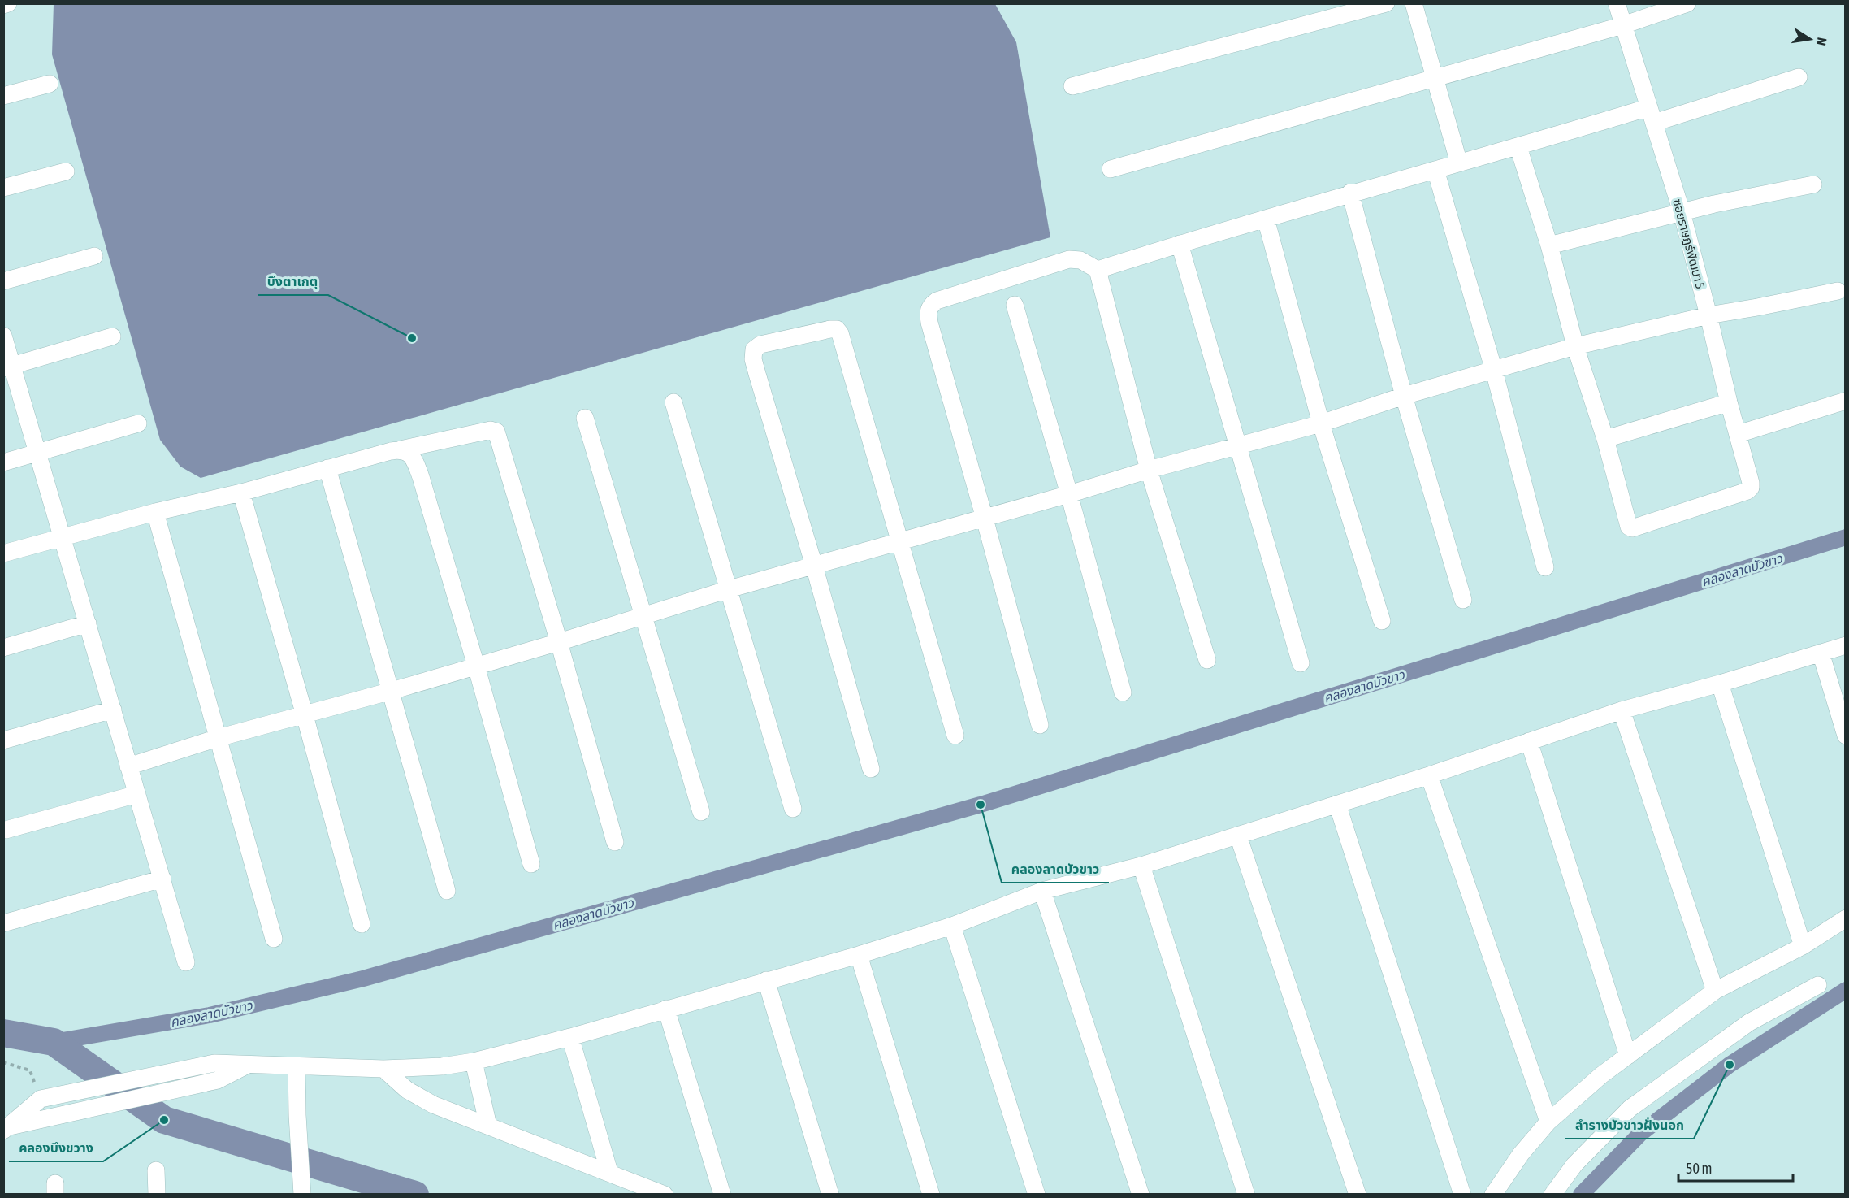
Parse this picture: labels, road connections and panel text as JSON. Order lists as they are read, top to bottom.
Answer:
{
  "streets": {
    "street": ["ซอยราษฎร์พัฒนา 5"]
  },
  "water": ["คลองลาดบัวขาว"],
  "places": [
    "บึงตาเกตุ",
    "คลองลาดบัวขาว",
    "ลำรางบัวขาวฝั่งนอก",
    "คลองบึงขวาง"
  ],
  "scale_bar": "50 m",
  "north": "right"
}
